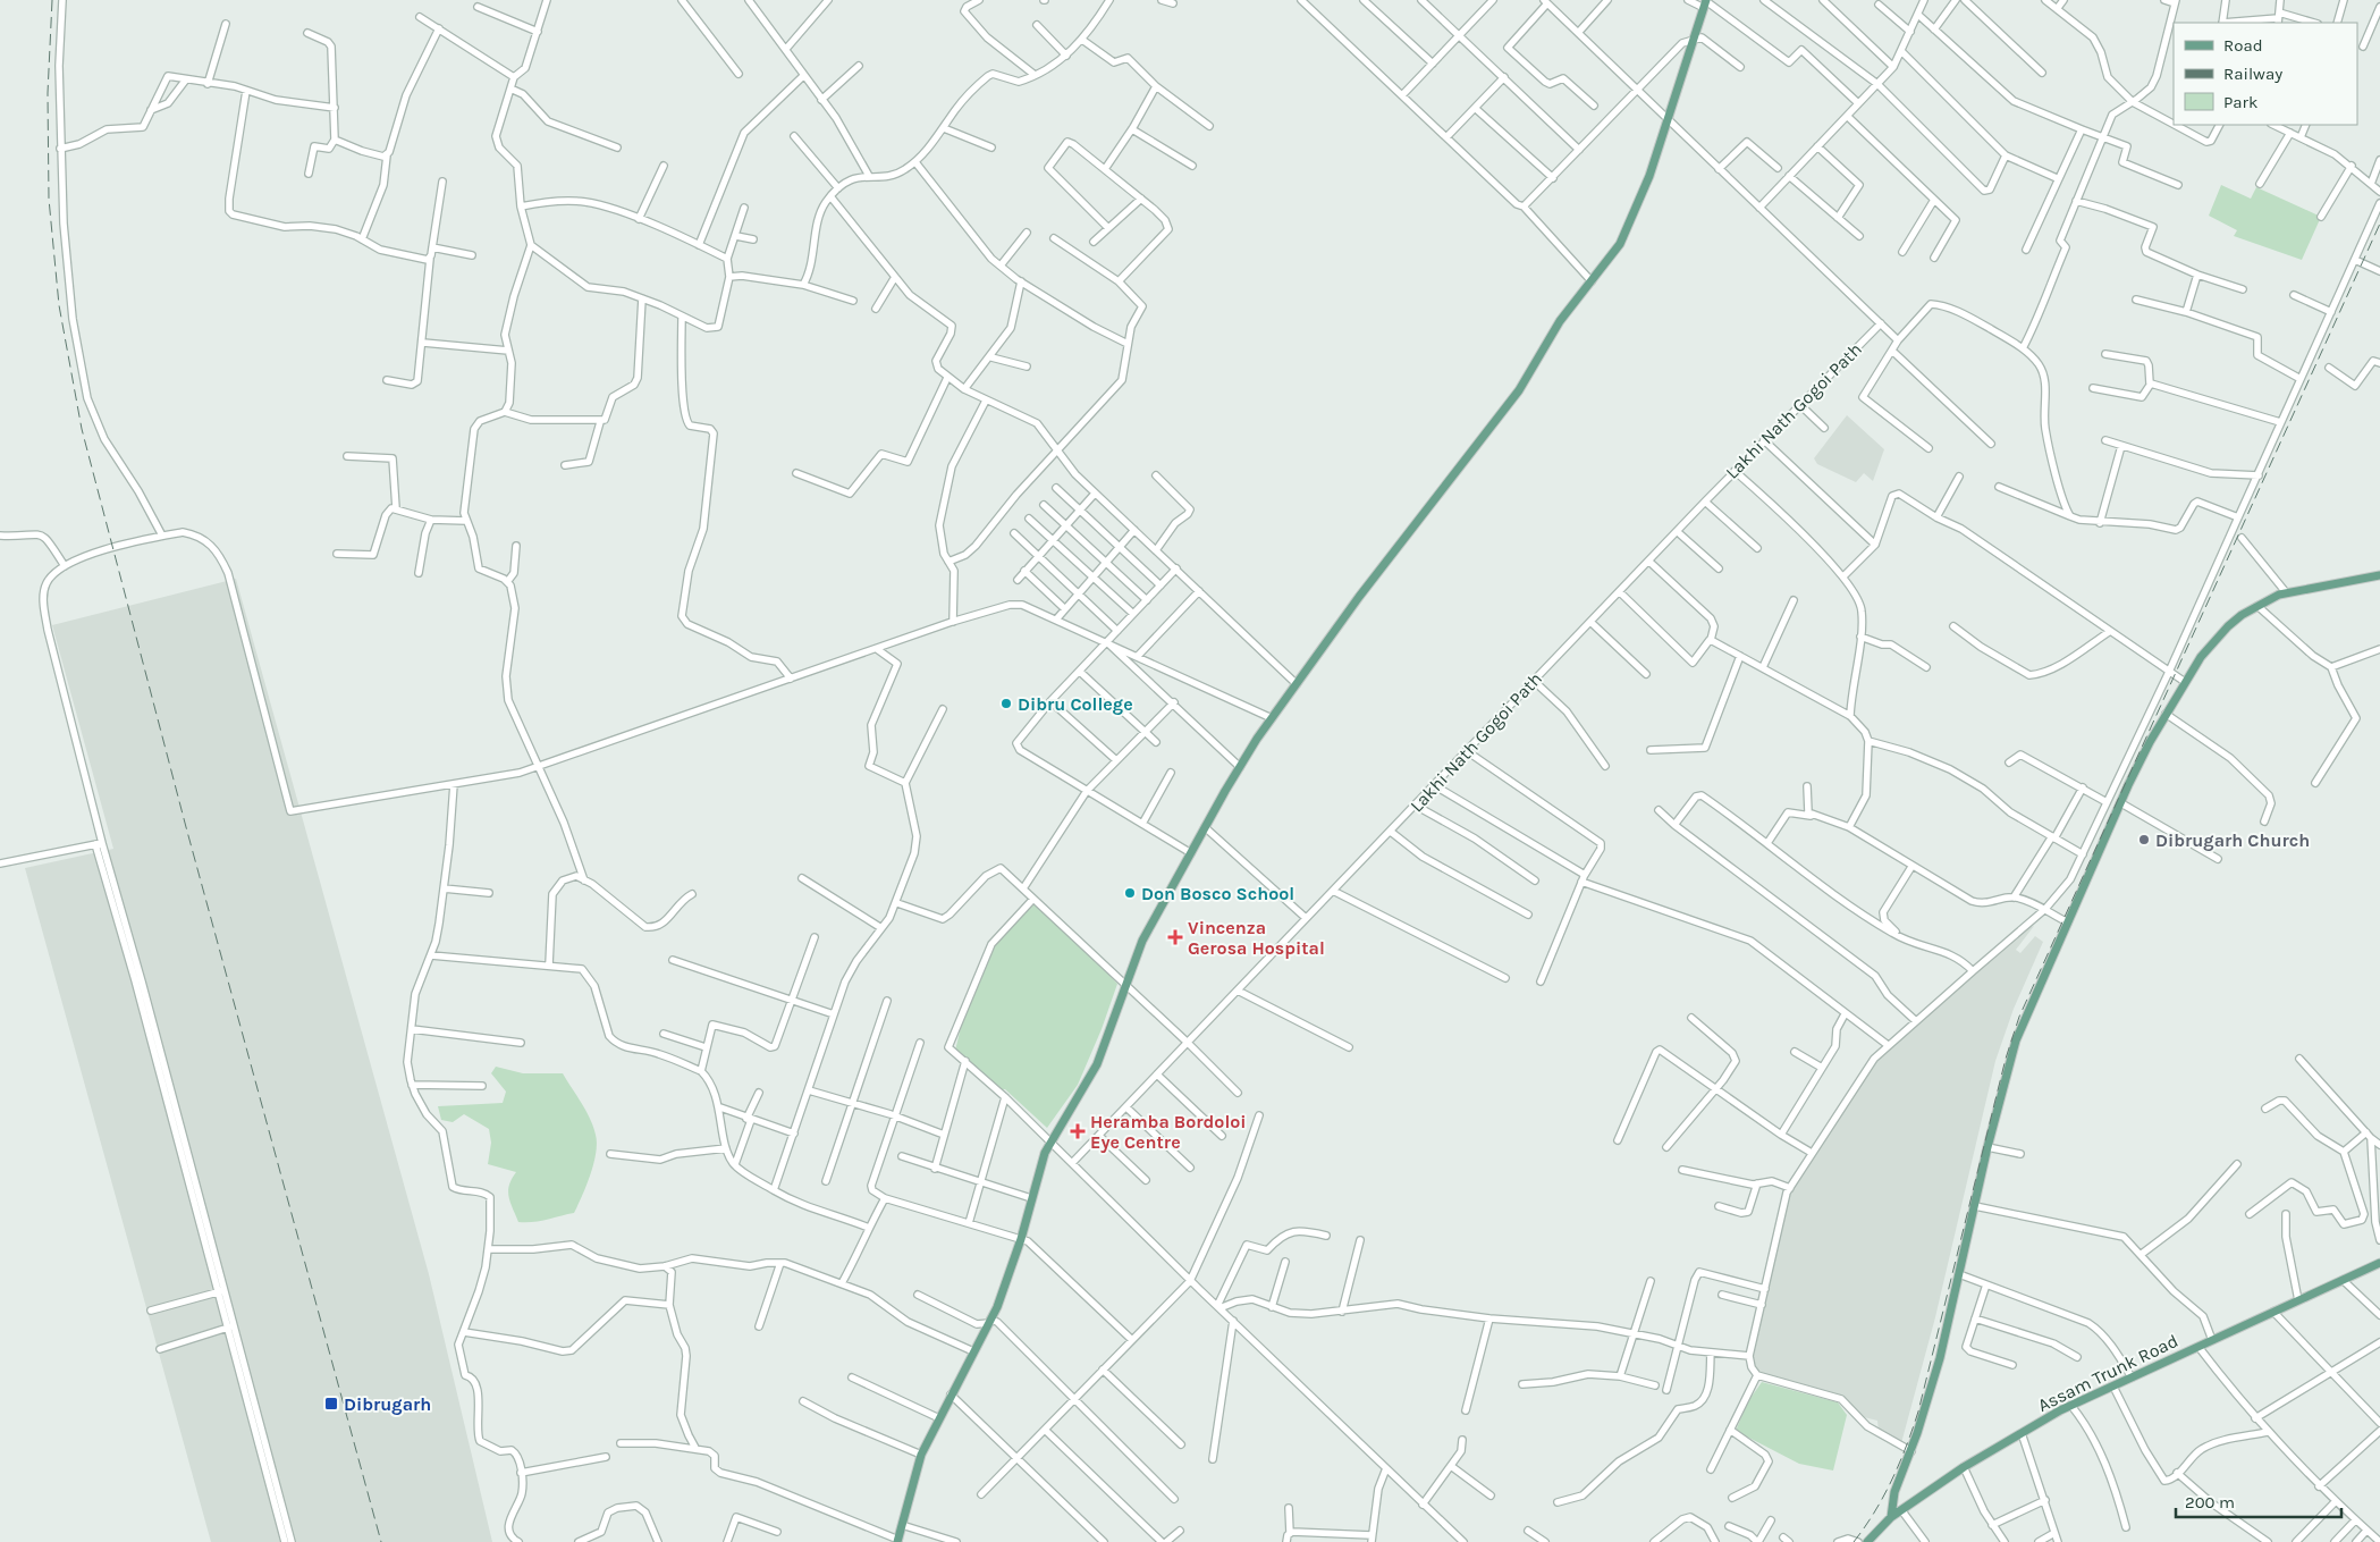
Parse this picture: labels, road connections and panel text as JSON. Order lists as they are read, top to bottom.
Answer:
{
  "streets": {
    "main road": ["Assam Trunk Road"],
    "street": ["Lakhi Nath Gogoi Path"]
  },
  "places": {
    "other": ["Dibru College", "Dibrugarh Church", "Don Bosco School"],
    "health": ["Vincenza Gerosa Hospital", "Heramba Bordoloi Eye Centre"],
    "transit": ["Dibrugarh"]
  },
  "legend": ["Road", "Railway", "Park"],
  "scale_bar": "200 m"
}
